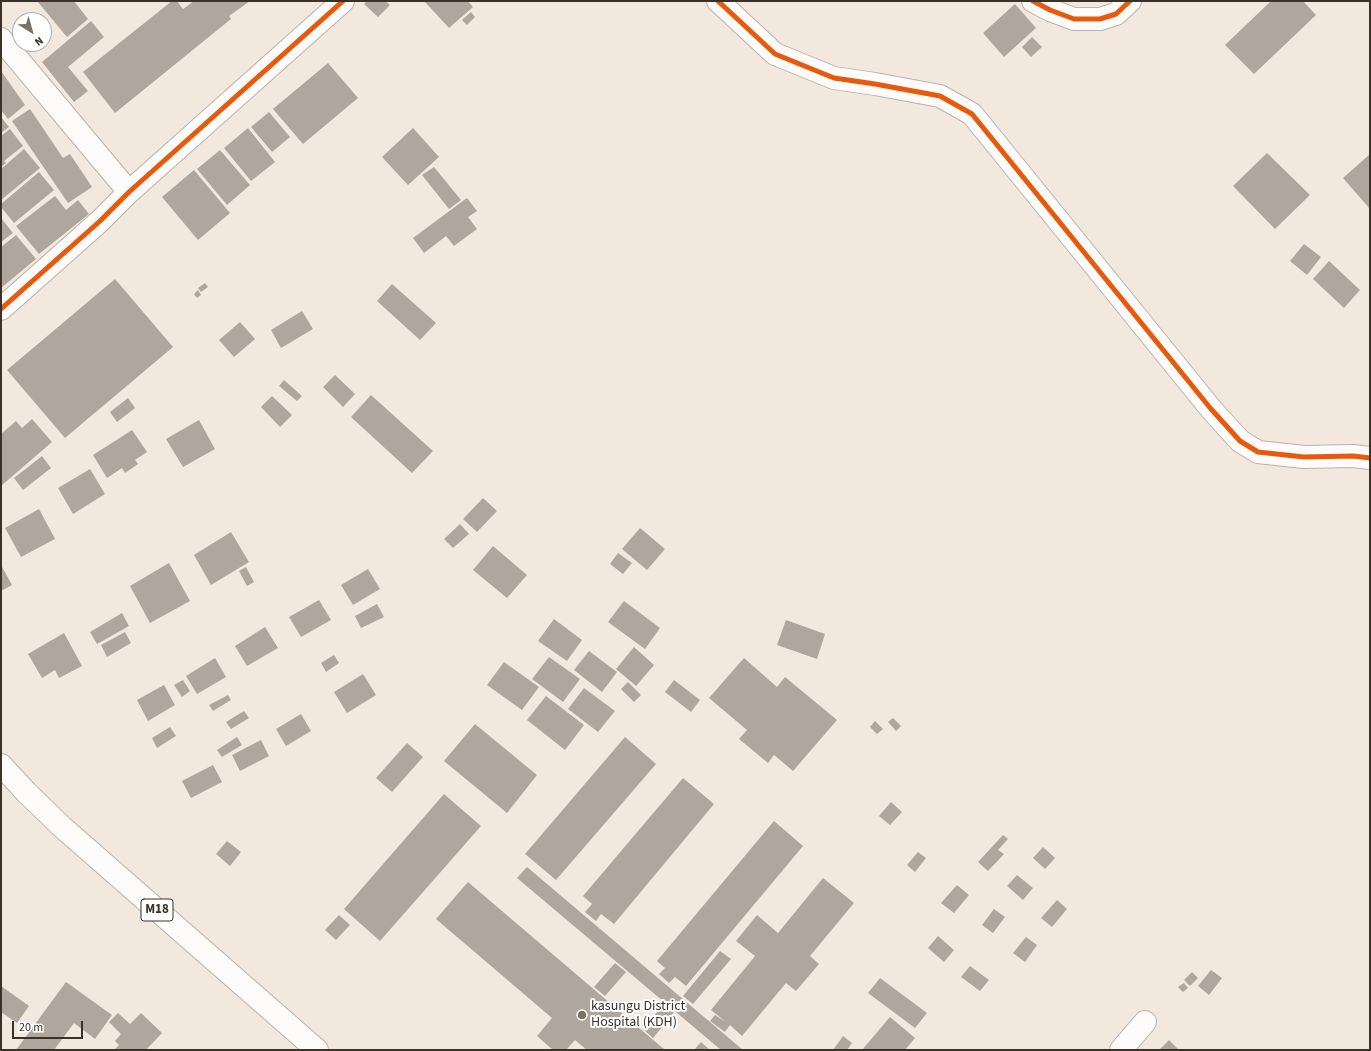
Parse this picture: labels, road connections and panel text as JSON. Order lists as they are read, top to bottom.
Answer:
{
  "streets": {
    "street": ["M18"]
  },
  "places": ["kasungu District Hospital (KDH)"],
  "scale_bar": "20 m",
  "north": "bottom right"
}
